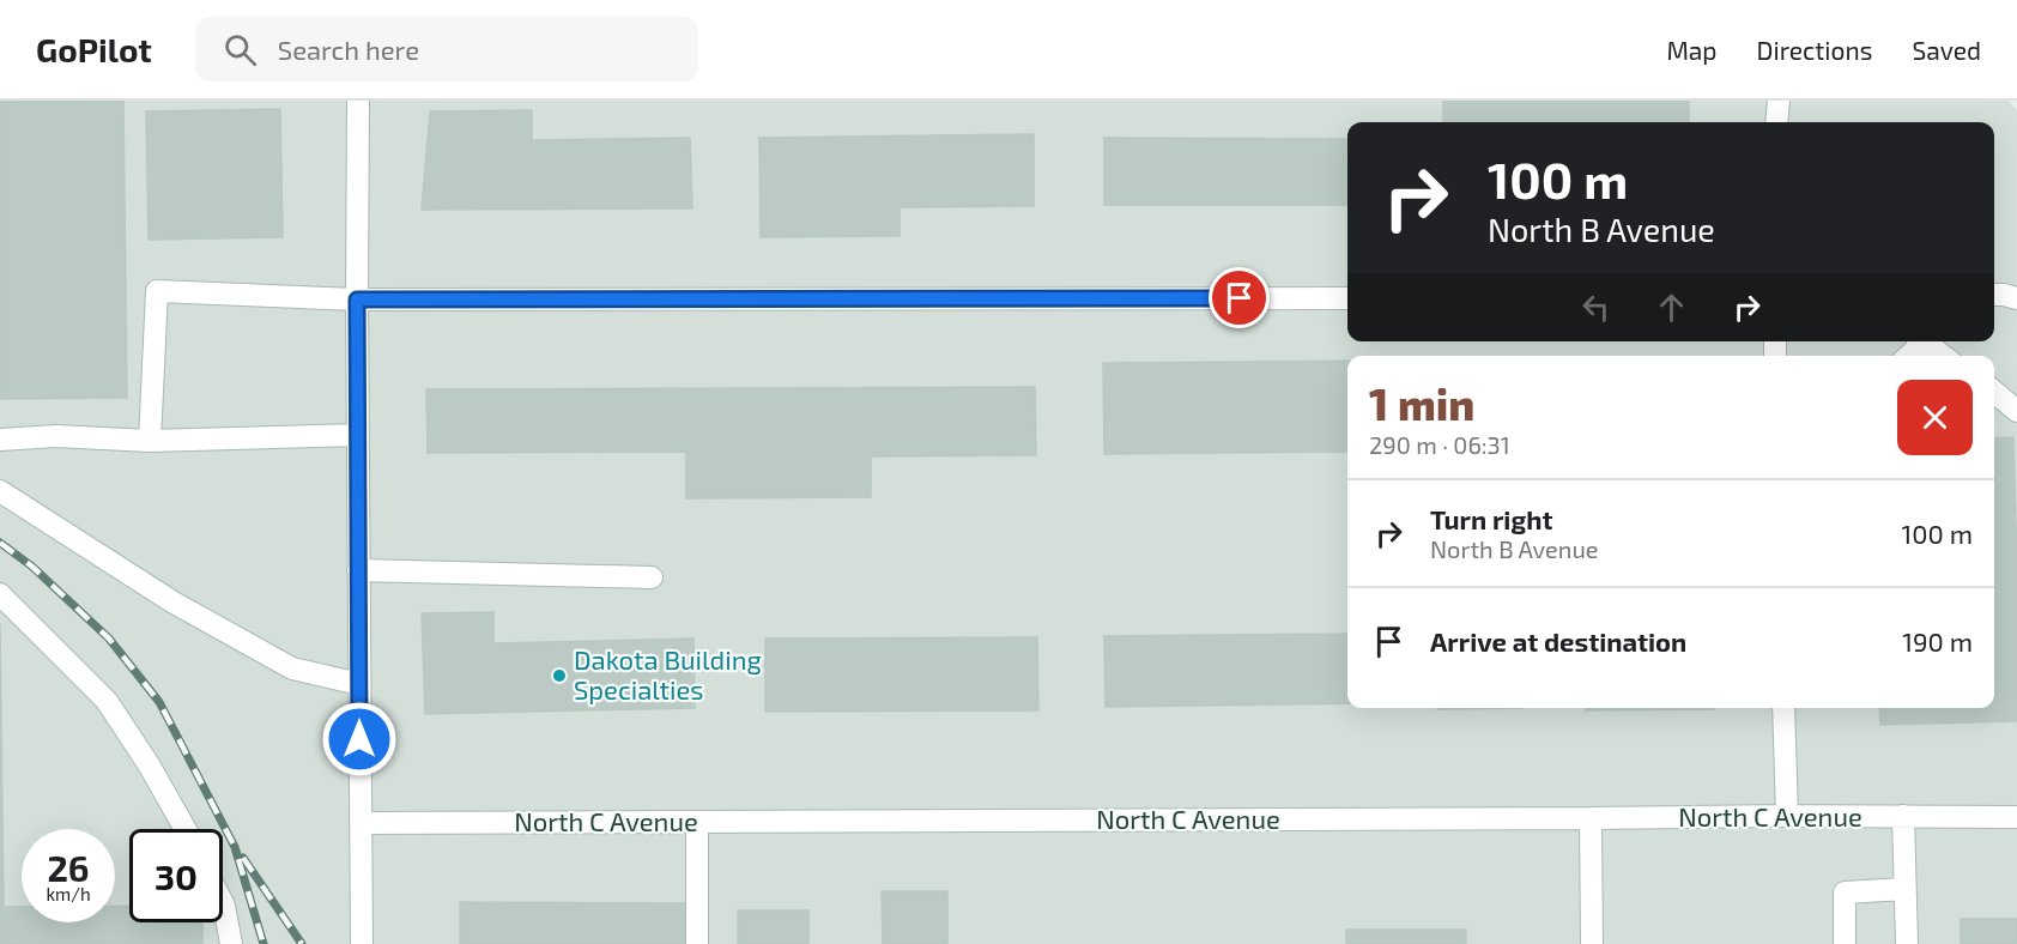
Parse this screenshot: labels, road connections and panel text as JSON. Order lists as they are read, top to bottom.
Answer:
{
  "streets": {
    "street": ["North C Avenue"]
  },
  "places": ["Dakota Building Specialties"],
  "page": {
    "header": "GoPilot",
    "search": "Search here",
    "nav": ["Map", "Directions", "Saved"],
    "turn": ["100 m", "North B Avenue"],
    "heading": ["1 min", "290 m · 06:31"],
    "list": [
      {
        "name": "Turn right",
        "note": "North B Avenue",
        "value": "100 m"
      },
      {
        "name": "Arrive at destination",
        "value": "190 m"
      }
    ],
    "speed": "26 km/h",
    "limit": "30"
  }
}
